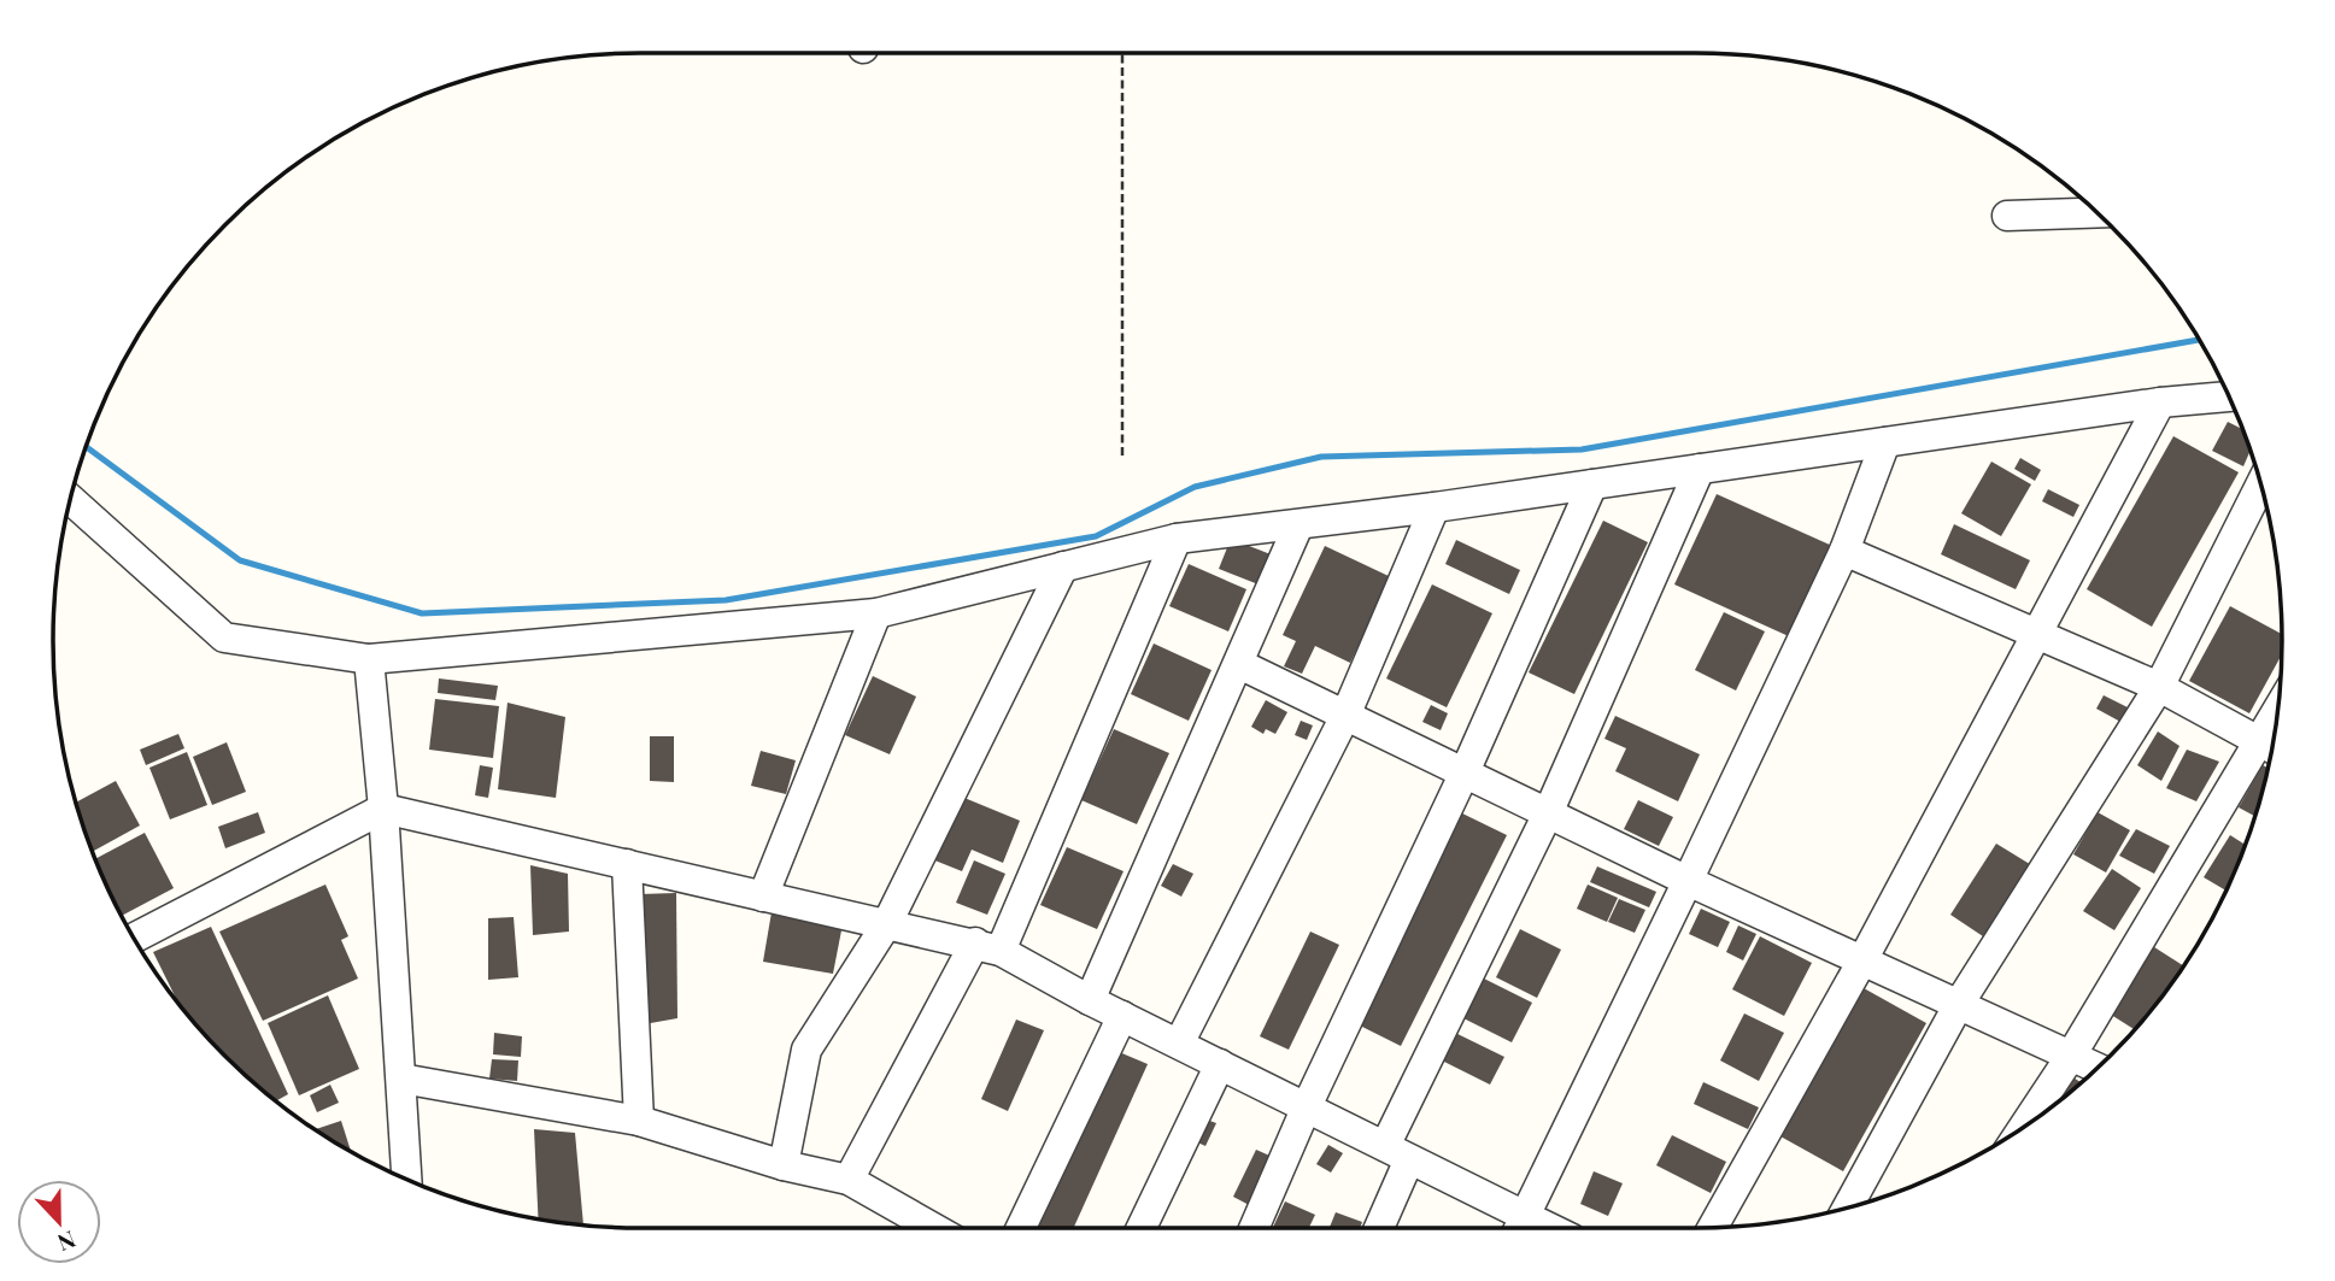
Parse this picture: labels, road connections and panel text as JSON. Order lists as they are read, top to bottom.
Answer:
{
  "north": "bottom"
}
